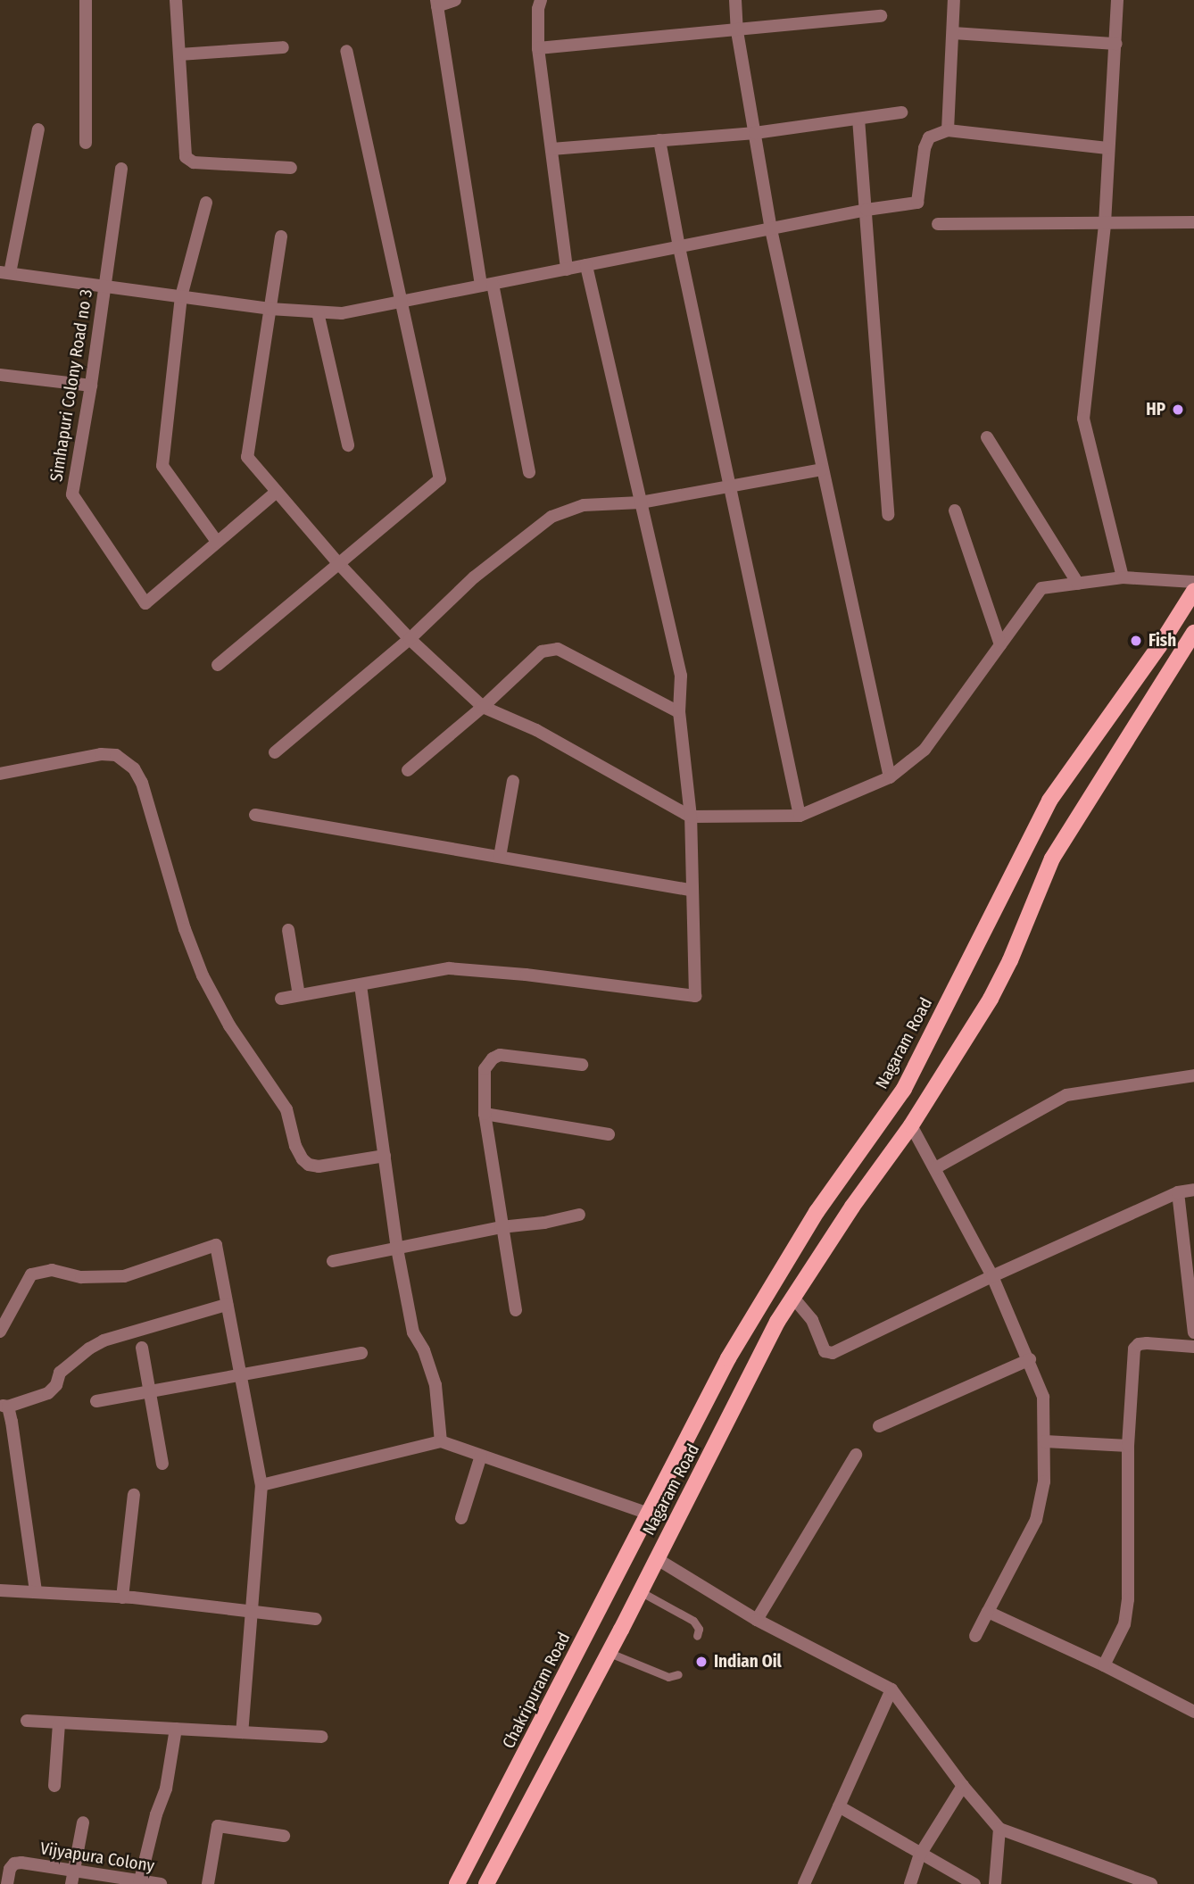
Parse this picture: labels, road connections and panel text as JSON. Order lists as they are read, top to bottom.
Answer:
{
  "streets": {
    "main road": ["Nagaram Road", "Chakripuram Road"],
    "street": ["Simhapuri Colony Road no 3", "Vijyapura Colony"]
  },
  "crossings": [
    ["Nagaram Road", "Chakripuram Road"]
  ],
  "places": ["HP", "Fish", "Indian Oil"]
}
